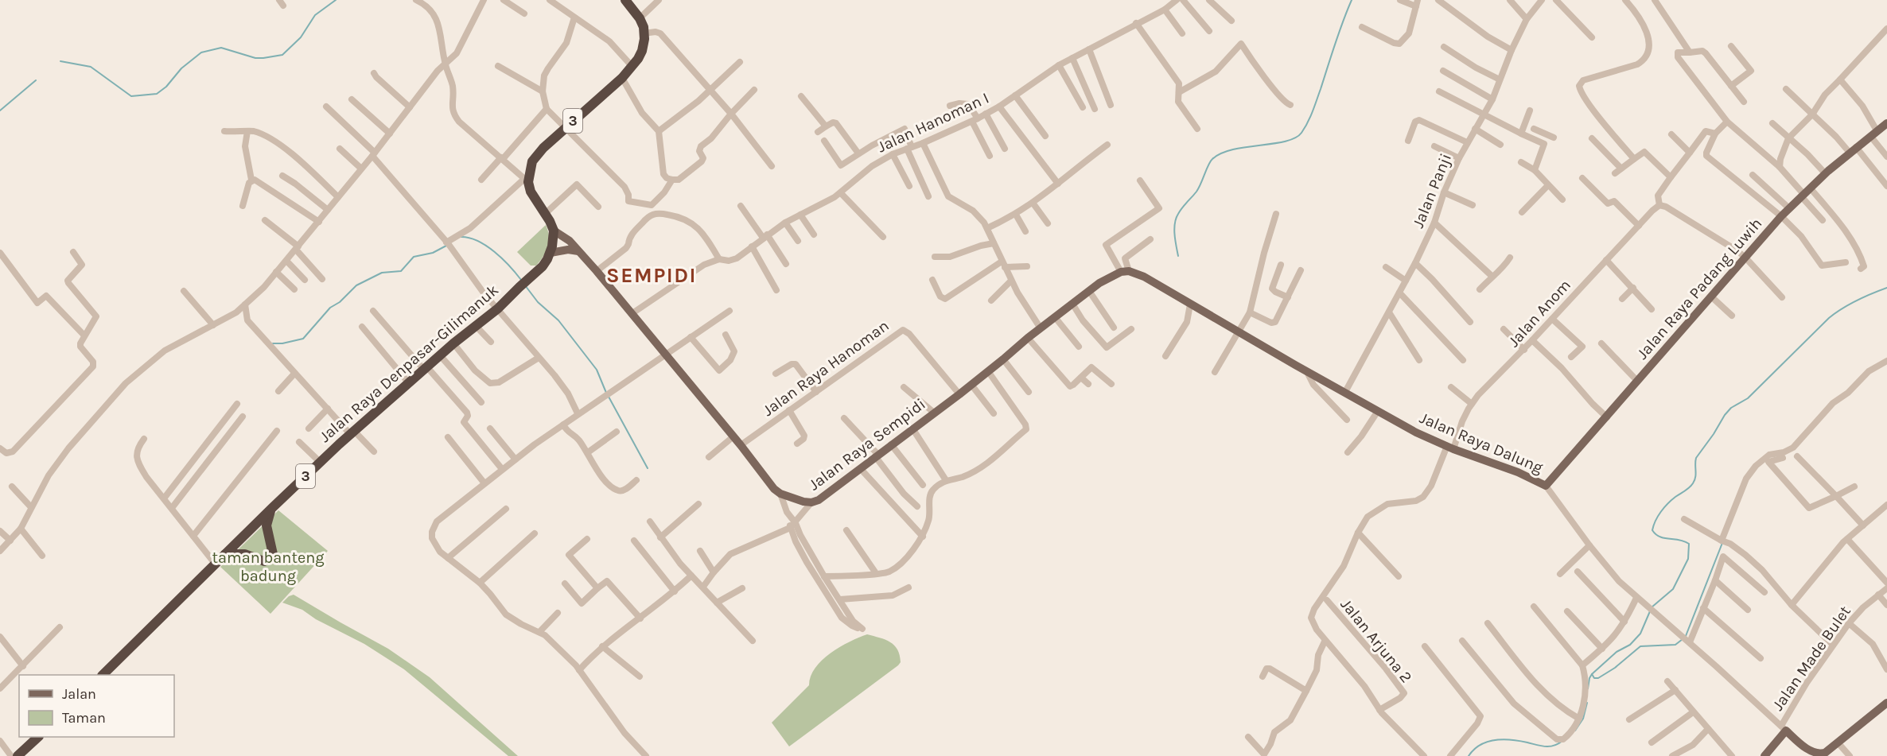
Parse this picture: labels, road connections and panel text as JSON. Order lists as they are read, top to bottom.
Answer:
{
  "streets": {
    "highway": ["3", "Jalan Raya Denpasar-Gilimanuk"],
    "main road": ["Jalan Raya Padang Luwih", "Jalan Raya Dalung", "Jalan Raya Sempidi"],
    "street": [
      "Jalan Hanoman I",
      "Jalan Panji",
      "Jalan Anom",
      "Jalan Raya Hanoman",
      "Jalan Arjuna 2",
      "Jalan Made Bulet"
    ]
  },
  "crossings": [
    ["3", "Jalan Raya Denpasar-Gilimanuk"],
    ["3", "Jalan Raya Sempidi"],
    ["Jalan Hanoman I", "Jalan Raya Sempidi"],
    ["Jalan Panji", "Jalan Raya Dalung"],
    ["Jalan Raya Padang Luwih", "Jalan Raya Dalung"],
    ["Jalan Anom", "Jalan Raya Dalung"],
    ["Jalan Raya Hanoman", "Jalan Raya Sempidi"],
    ["Jalan Raya Dalung", "Jalan Made Bulet"]
  ],
  "districts": ["SEMPIDI"],
  "parks": ["taman banteng badung"],
  "legend": ["Jalan", "Taman"]
}
